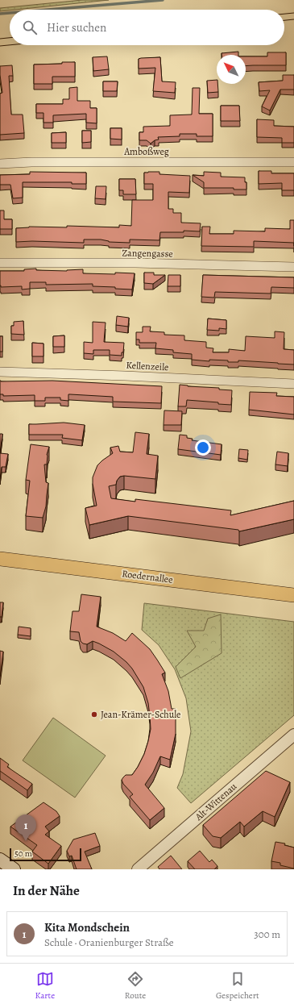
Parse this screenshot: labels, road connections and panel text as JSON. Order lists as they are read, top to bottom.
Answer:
{
  "streets": {
    "main road": ["Roedernallee"],
    "street": [
      "Amboßweg",
      "Zangengasse",
      "Kellenzeile",
      "Alt-Wittenau"
    ]
  },
  "places": ["Jean-Krämer-Schule"],
  "scale_bar": "50 m",
  "north": "top left",
  "page": {
    "search": "Hier suchen",
    "pins": "1",
    "scale": "50 m",
    "heading": "In der Nähe",
    "list": [
      {
        "mark": "1",
        "name": "Kita Mondschein",
        "note": "Schule · Oranienburger Straße",
        "value": "300 m"
      }
    ],
    "nav": ["Karte", "Route", "Gespeichert"]
  }
}
